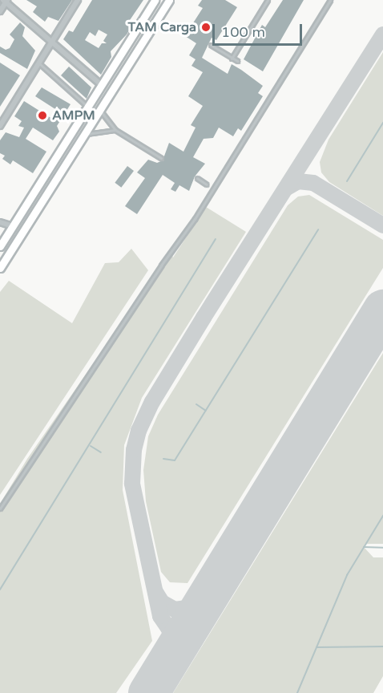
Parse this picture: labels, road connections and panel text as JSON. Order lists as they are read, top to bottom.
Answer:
{
  "places": ["TAM Carga", "AMPM"],
  "scale_bar": "100 m"
}
